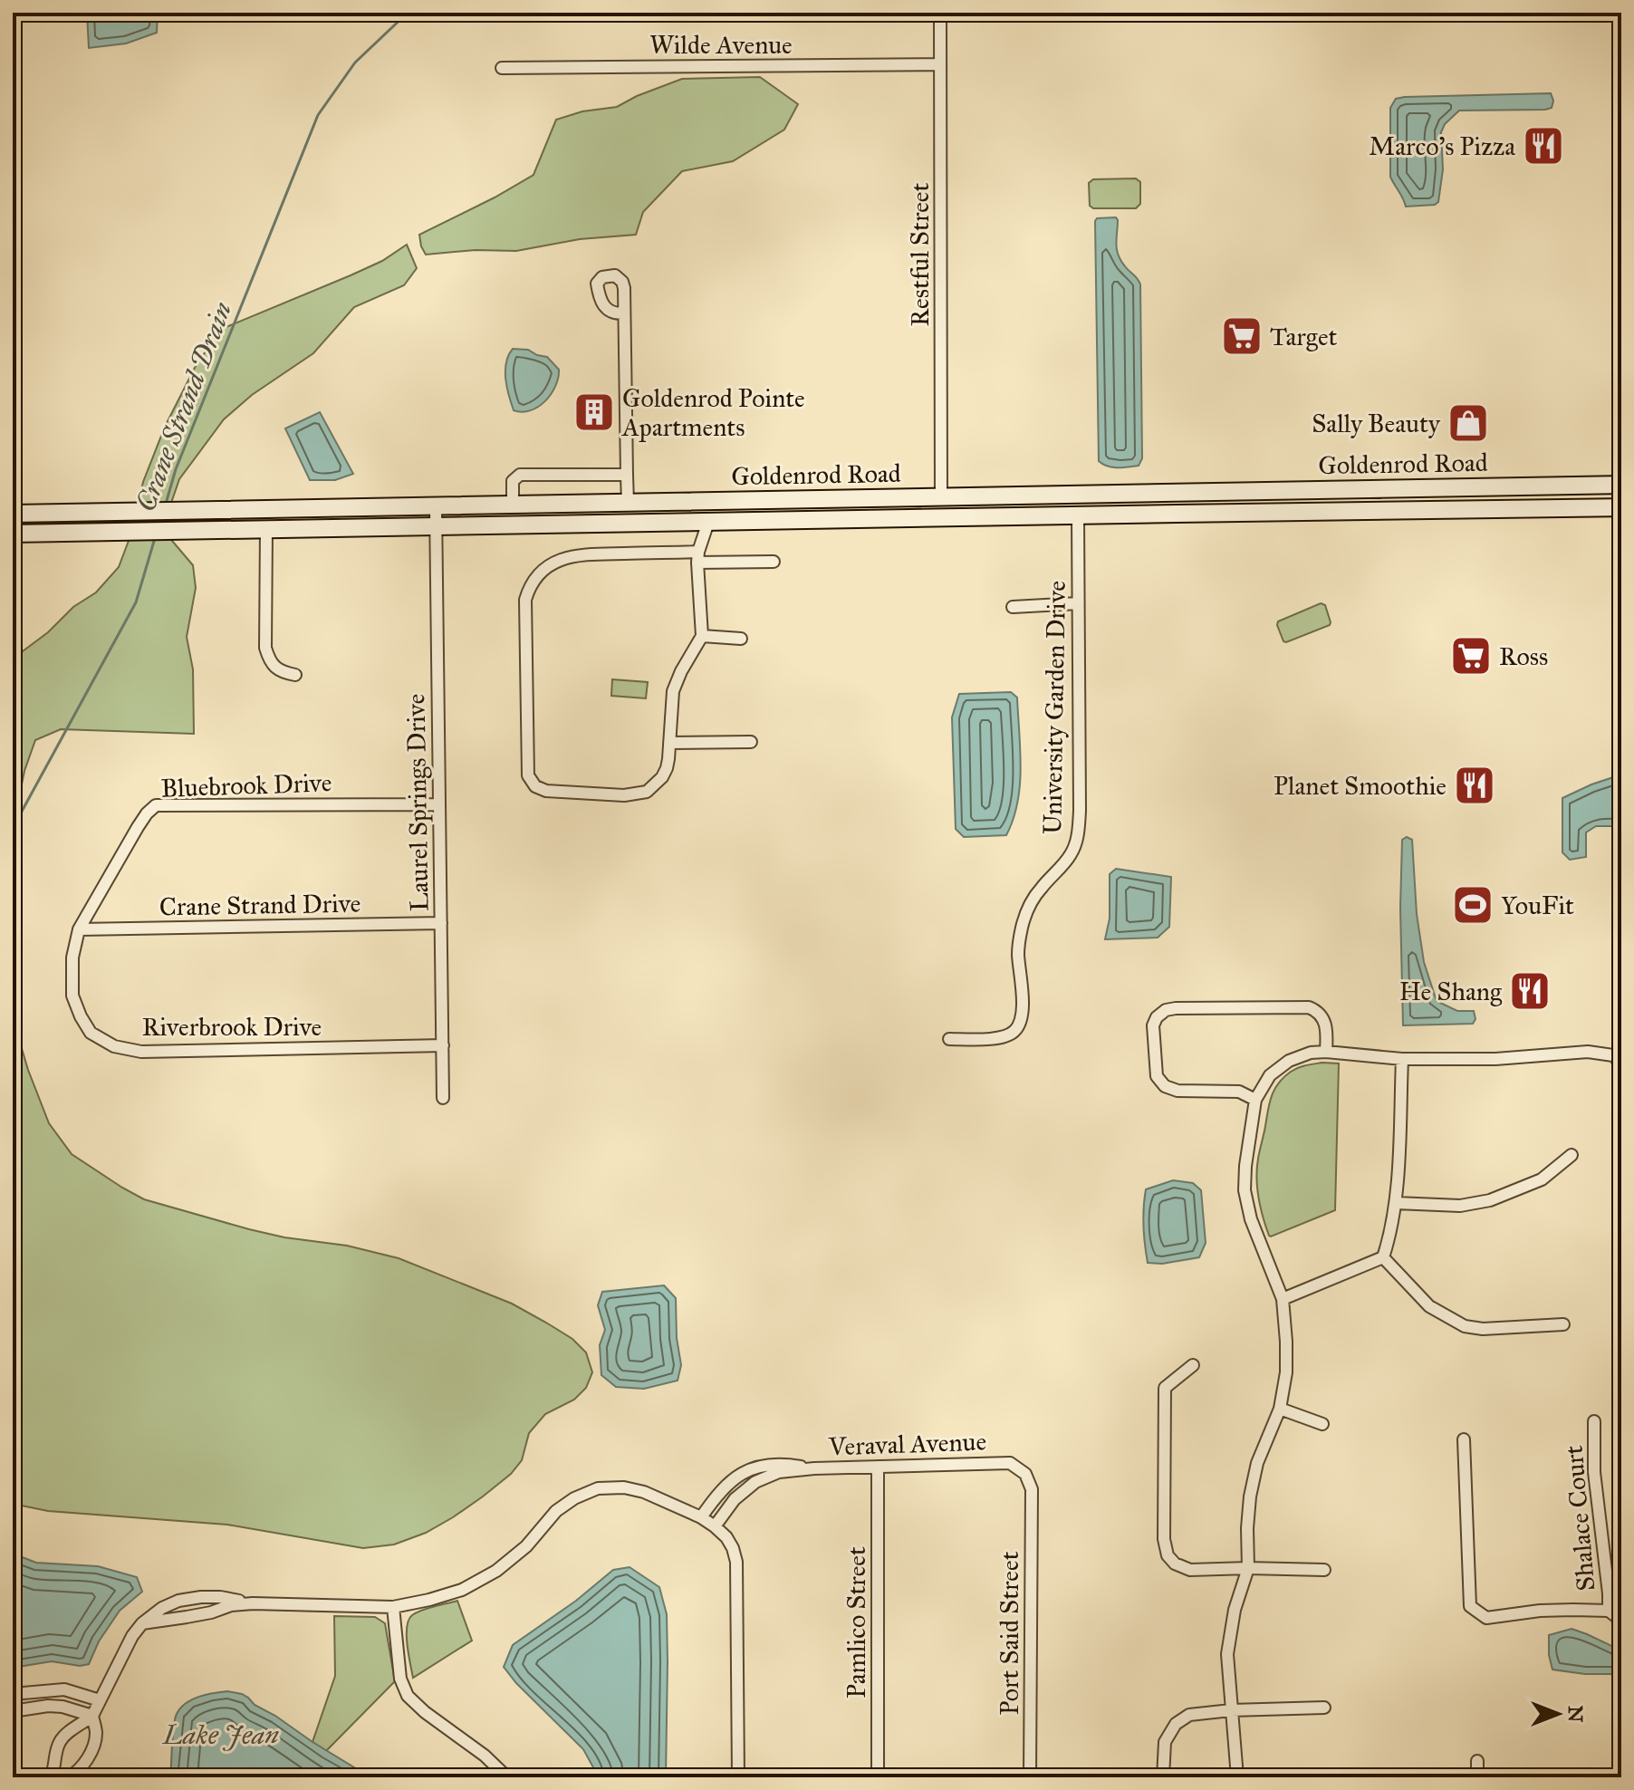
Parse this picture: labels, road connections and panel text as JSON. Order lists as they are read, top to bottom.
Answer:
{
  "streets": {
    "main road": ["Goldenrod Road"],
    "street": [
      "Wilde Avenue",
      "Restful Street",
      "University Garden Drive",
      "Bluebrook Drive",
      "Laurel Springs Drive",
      "Crane Strand Drive",
      "Riverbrook Drive",
      "Veraval Avenue",
      "Shalace Court",
      "Pamlico Street",
      "Port Said Street"
    ]
  },
  "crossings": [
    ["Wilde Avenue", "Restful Street"],
    ["Restful Street", "Goldenrod Road"],
    ["Goldenrod Road", "University Garden Drive"],
    ["Goldenrod Road", "Laurel Springs Drive"],
    ["Bluebrook Drive", "Laurel Springs Drive"],
    ["Bluebrook Drive", "Crane Strand Drive"],
    ["Bluebrook Drive", "Riverbrook Drive"],
    ["Laurel Springs Drive", "Crane Strand Drive"],
    ["Laurel Springs Drive", "Riverbrook Drive"],
    ["Crane Strand Drive", "Riverbrook Drive"],
    ["Veraval Avenue", "Pamlico Street"],
    ["Veraval Avenue", "Port Said Street"]
  ],
  "water": ["Crane Strand Drain", "Lake Jean"],
  "places": {
    "restaurant": ["Marco's Pizza", "Planet Smoothie", "He Shang"],
    "supermarket": ["Target", "Ross"],
    "building": ["Goldenrod Pointe Apartments"],
    "shop": ["Sally Beauty"],
    "sports": ["YouFit"]
  },
  "north": "right"
}
